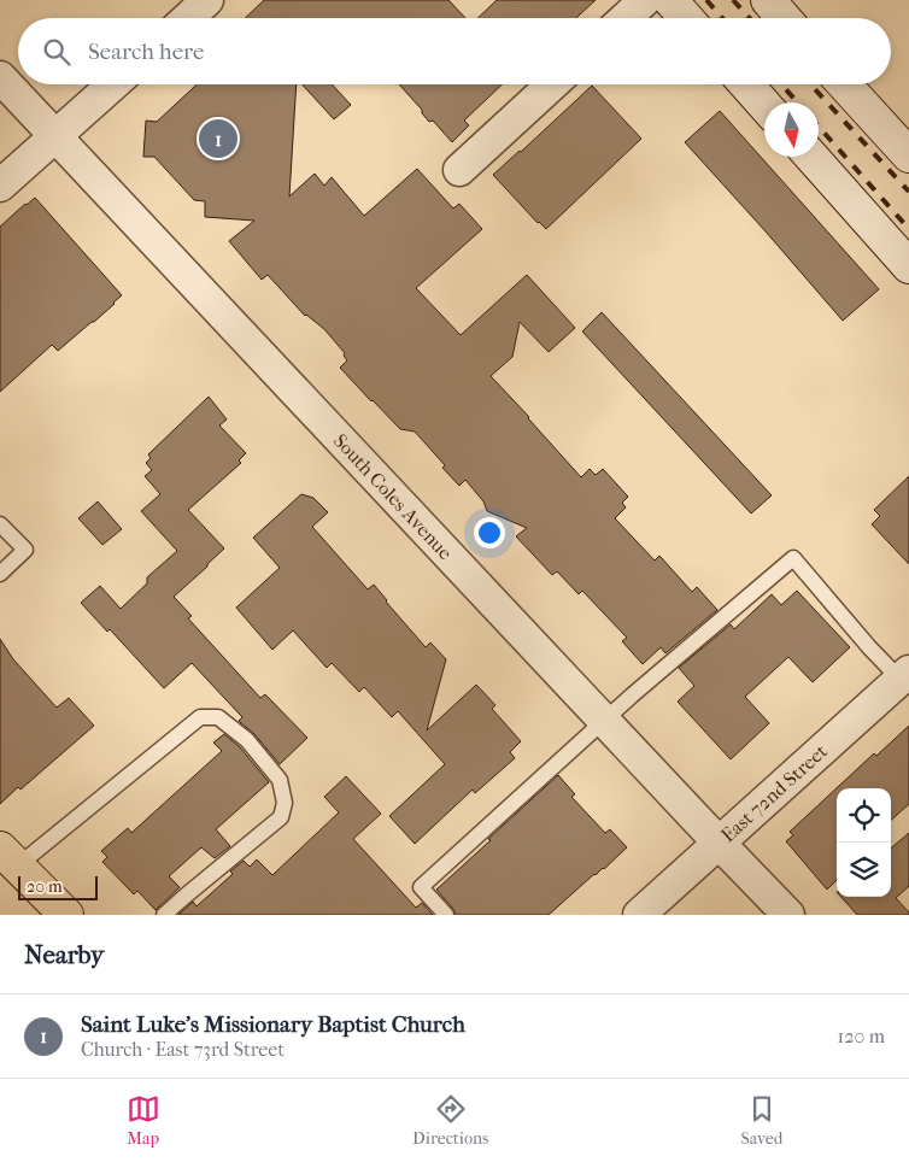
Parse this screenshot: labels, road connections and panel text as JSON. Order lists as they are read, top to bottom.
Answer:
{
  "streets": {
    "street": ["South Coles Avenue", "East 72nd Street"]
  },
  "crossings": [
    ["South Coles Avenue", "East 72nd Street"]
  ],
  "scale_bar": "20 m",
  "north": "bottom",
  "page": {
    "search": "Search here",
    "pins": "1",
    "scale": "20 m",
    "heading": "Nearby",
    "list": [
      {
        "mark": "1",
        "name": "Saint Luke's Missionary Baptist Church",
        "note": "Church · East 73rd Street",
        "value": "120 m"
      }
    ],
    "nav": ["Map", "Directions", "Saved"]
  }
}
